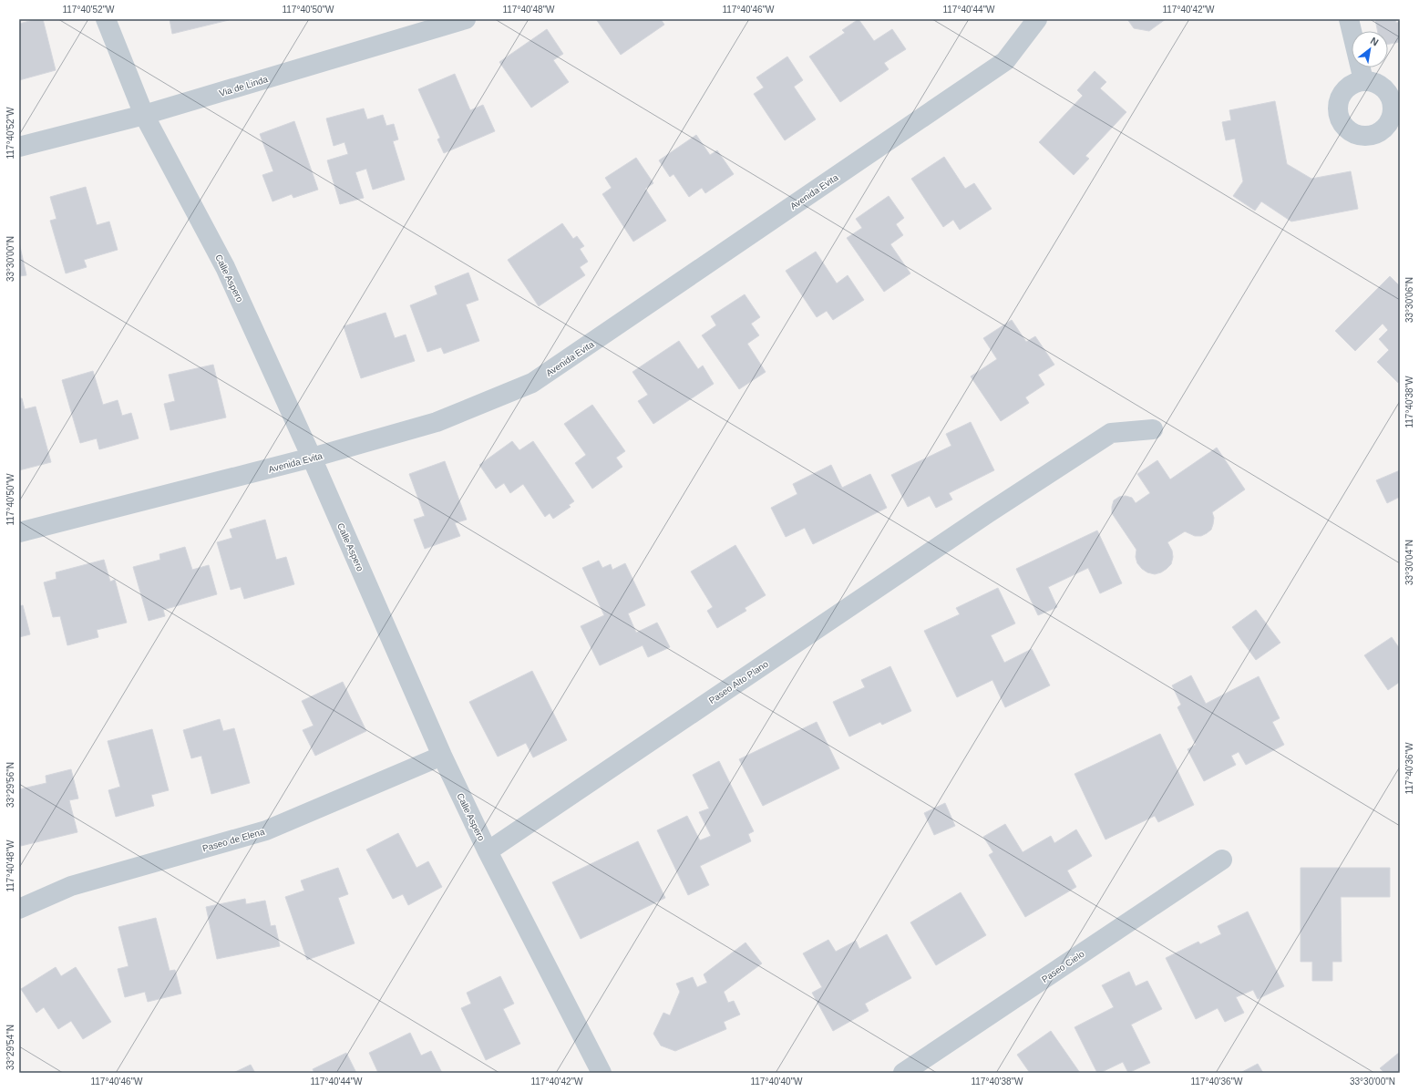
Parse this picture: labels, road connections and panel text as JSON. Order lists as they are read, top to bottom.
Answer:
{
  "streets": {
    "street": [
      "Via de Linda",
      "Avenida Evita",
      "Calle Aspero",
      "Paseo Alto Plano",
      "Paseo de Elena",
      "Paseo Cielo"
    ]
  },
  "crossings": [
    ["Via de Linda", "Calle Aspero"],
    ["Avenida Evita", "Calle Aspero"],
    ["Calle Aspero", "Paseo Alto Plano"],
    ["Calle Aspero", "Paseo de Elena"]
  ],
  "north": "top right",
  "coordinates": [
    "117°40'52\"W",
    "117°40'50\"W",
    "117°40'48\"W",
    "117°40'46\"W",
    "117°40'44\"W",
    "117°40'42\"W",
    "33°30'00\"N",
    "33°30'06\"N",
    "117°40'38\"W",
    "33°30'04\"N",
    "117°40'36\"W",
    "33°29'56\"N",
    "33°29'54\"N",
    "117°40'40\"W"
  ]
}
